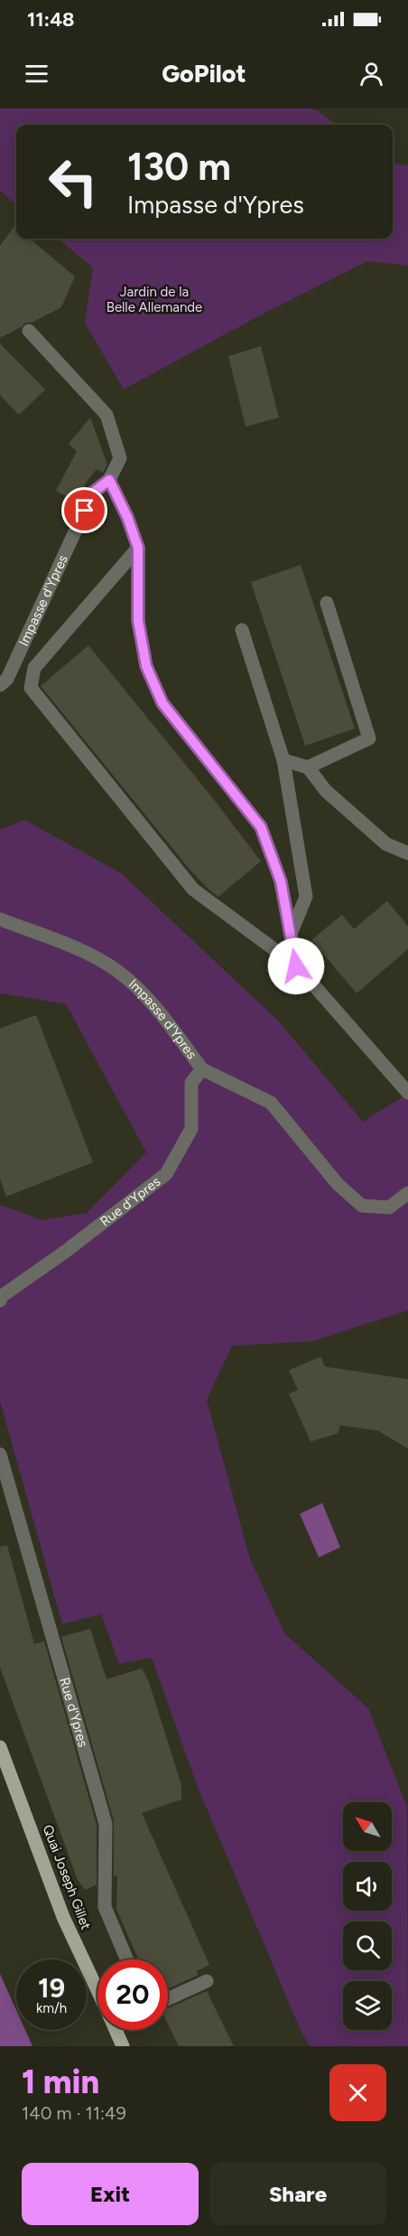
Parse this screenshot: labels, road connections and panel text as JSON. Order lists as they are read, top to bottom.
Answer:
{
  "streets": {
    "main road": ["Quai Joseph Gillet"],
    "street": ["Impasse d'Ypres", "Rue d'Ypres"]
  },
  "crossings": [
    ["Impasse d'Ypres", "Rue d'Ypres"]
  ],
  "parks": ["Jardin de la Belle Allemande"],
  "north": "top left",
  "page": {
    "status": "11:48",
    "header": "GoPilot",
    "turn": ["130 m", "Impasse d'Ypres"],
    "speed": "19 km/h",
    "limit": "20",
    "heading": ["1 min", "140 m · 11:49"],
    "buttons": ["Exit", "Share"]
  }
}
